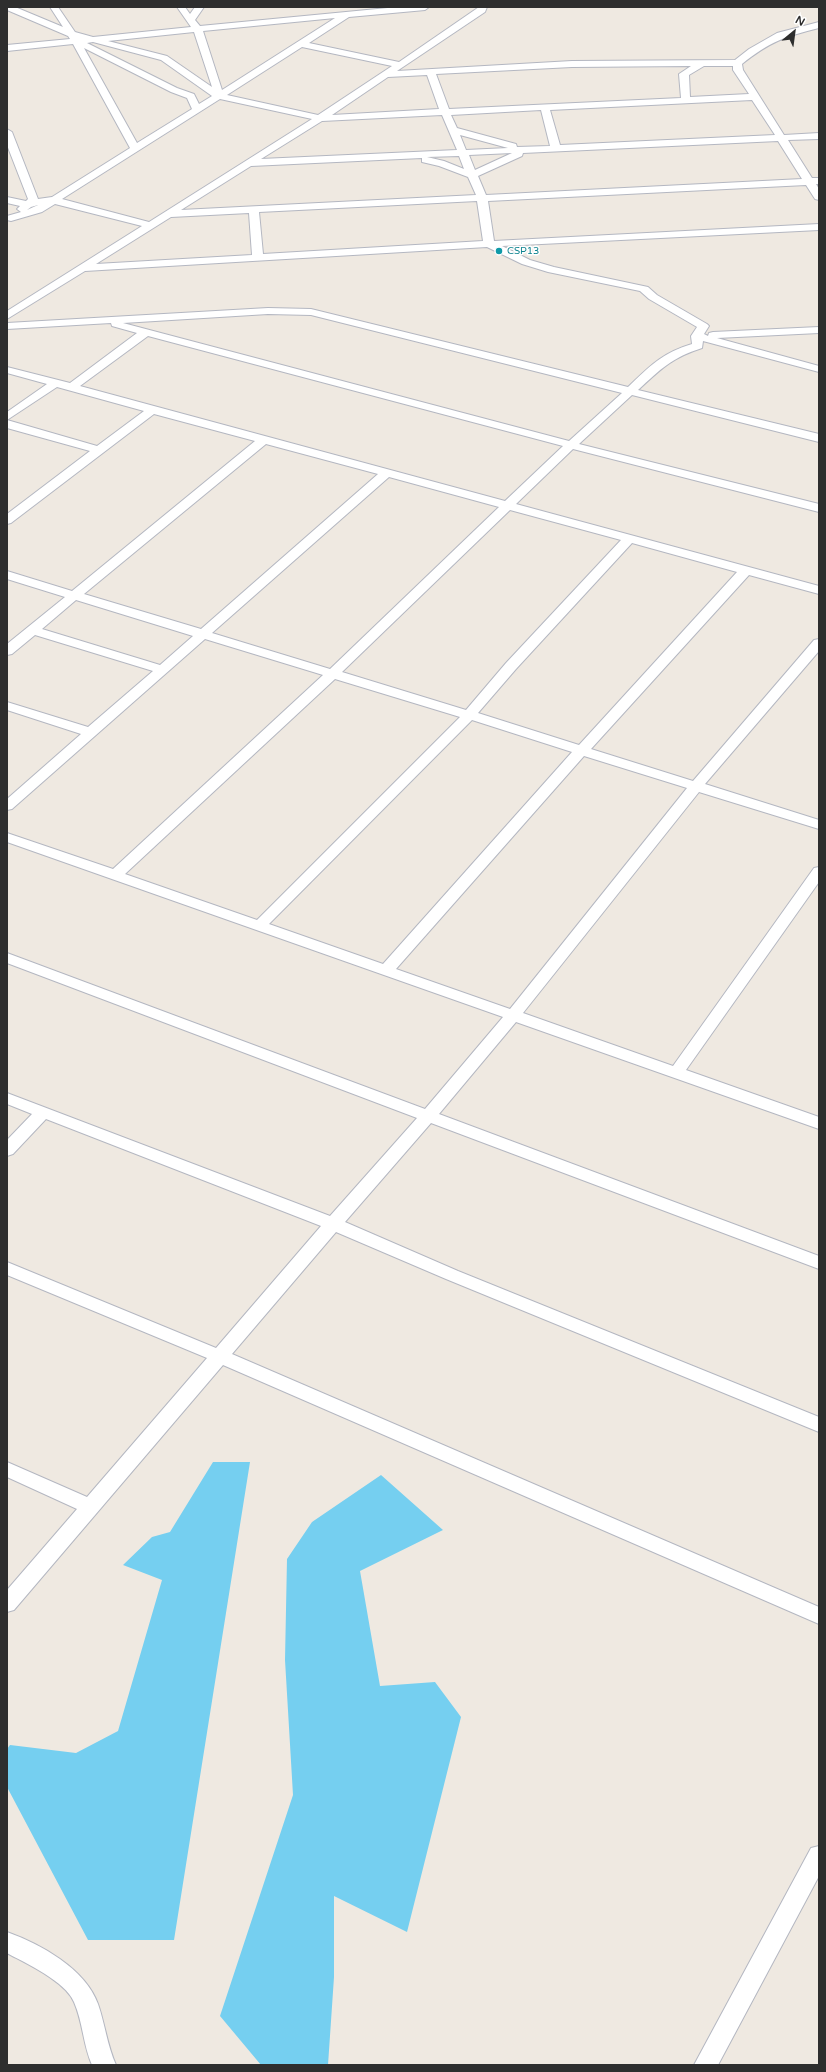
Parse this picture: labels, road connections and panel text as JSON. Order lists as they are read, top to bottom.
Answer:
{
  "places": ["CSP13"],
  "north": "top right"
}
